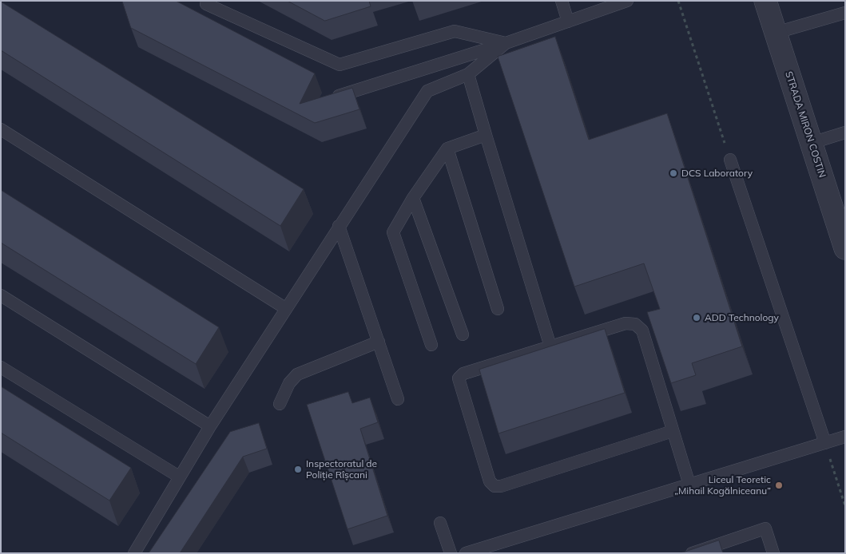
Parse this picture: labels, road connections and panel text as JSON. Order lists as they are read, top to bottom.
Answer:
{
  "streets": {
    "street": ["STRADA MIRON COSTIN"]
  },
  "places": [
    "DCS Laboratory",
    "ADD Technology",
    "Inspectoratul de Poliție Rîșcani",
    "Liceul Teoretic „Mihail Kogălniceanu”"
  ]
}
